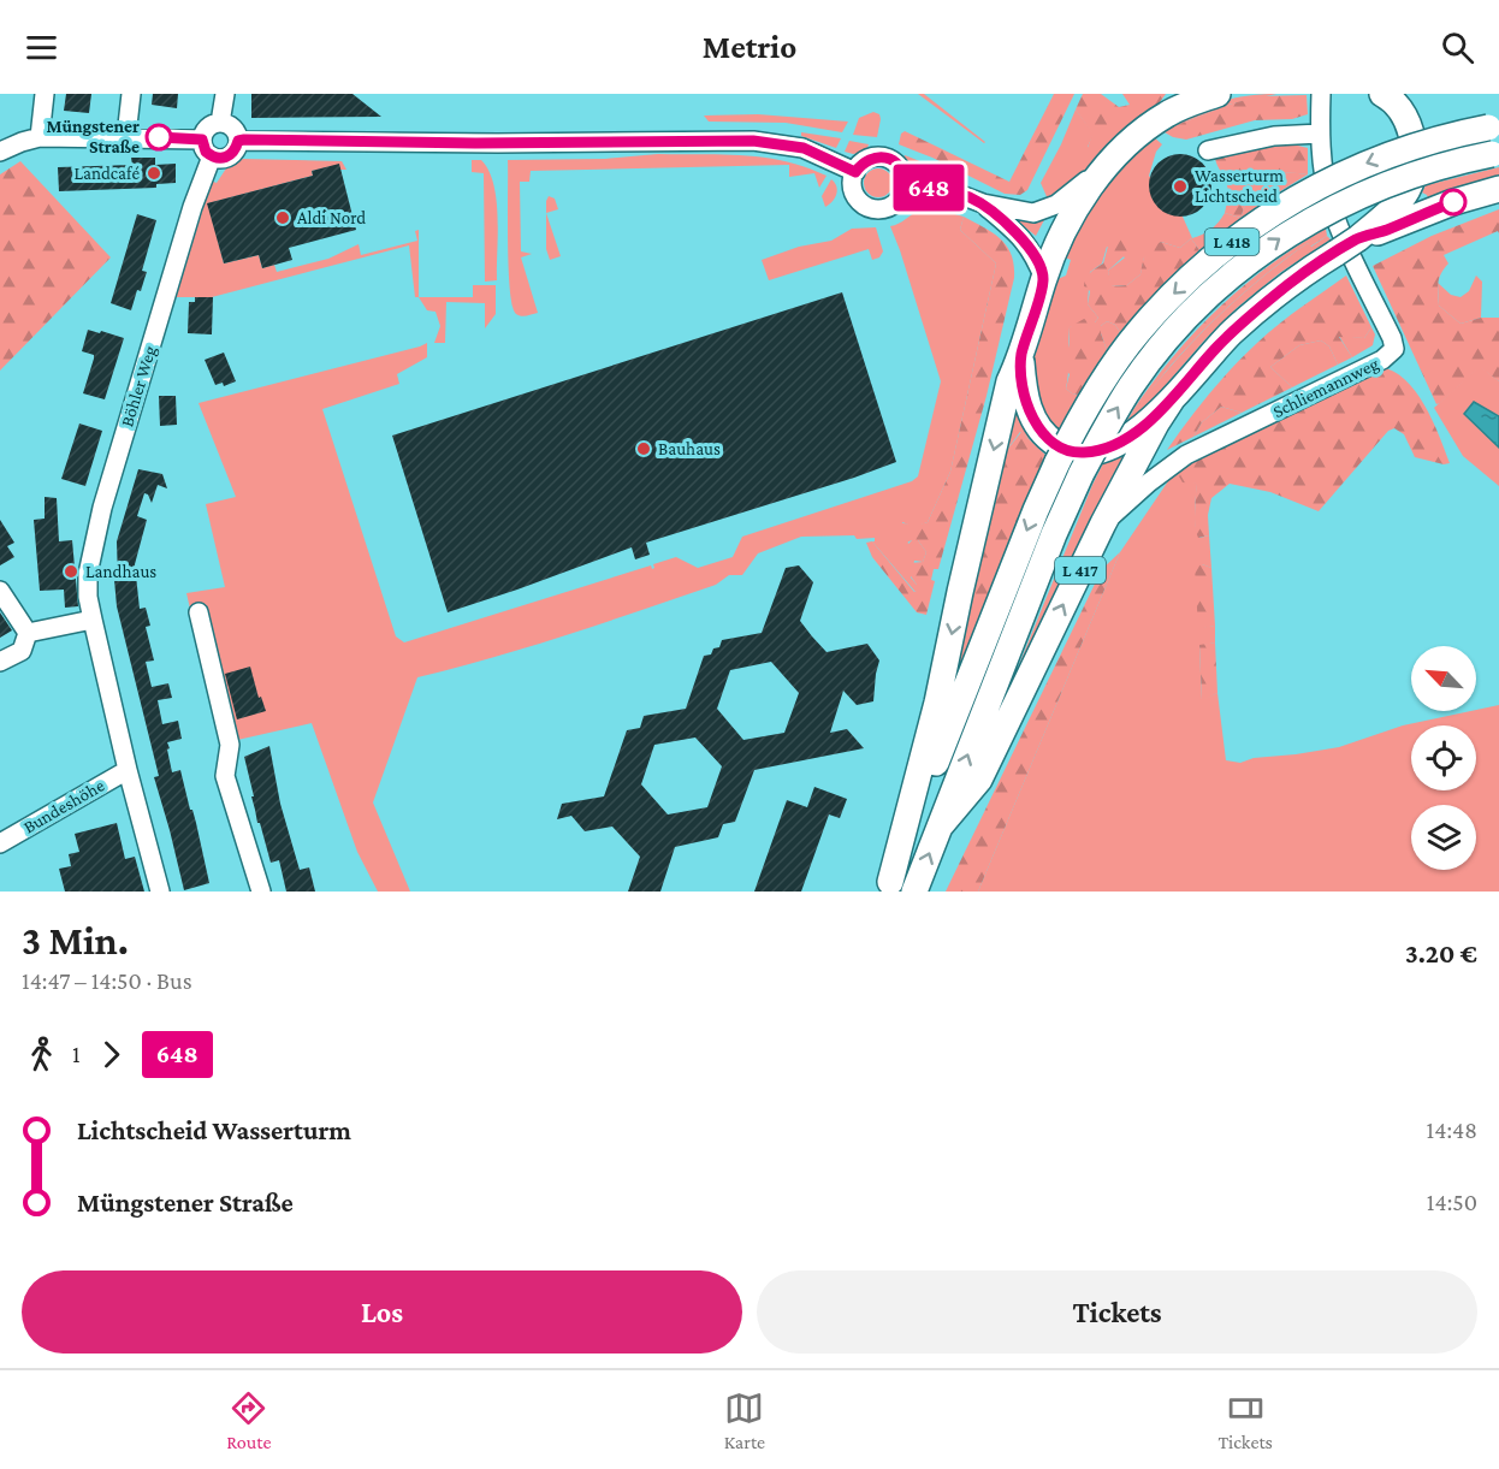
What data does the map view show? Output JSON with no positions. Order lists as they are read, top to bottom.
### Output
{
  "streets": {
    "highway": ["L 418", "L 417"],
    "street": ["Böhler Weg", "Schliemannweg", "Bundeshöhe"]
  },
  "crossings": [
    ["L 418", "L 417"],
    ["Böhler Weg", "Bundeshöhe"],
    ["Schliemannweg", "L 417"]
  ],
  "places": [
    "Müngstener Straße",
    "Landcafé",
    "Wasserturm Lichtscheid",
    "Aldi Nord",
    "Bauhaus",
    "Landhaus"
  ],
  "lines": ["bus line 648"],
  "north": "top left",
  "page": {
    "header": "Metrio",
    "on_map": "648",
    "heading": ["3 Min.", "14:47 – 14:50 · Bus", "3.20 €"],
    "legs": ["1", "648"],
    "list": [
      {
        "name": "Lichtscheid Wasserturm",
        "value": "14:48"
      },
      {
        "name": "Müngstener Straße",
        "value": "14:50"
      }
    ],
    "buttons": ["Los", "Tickets"],
    "tabs": ["Route", "Karte", "Tickets"]
  }
}
